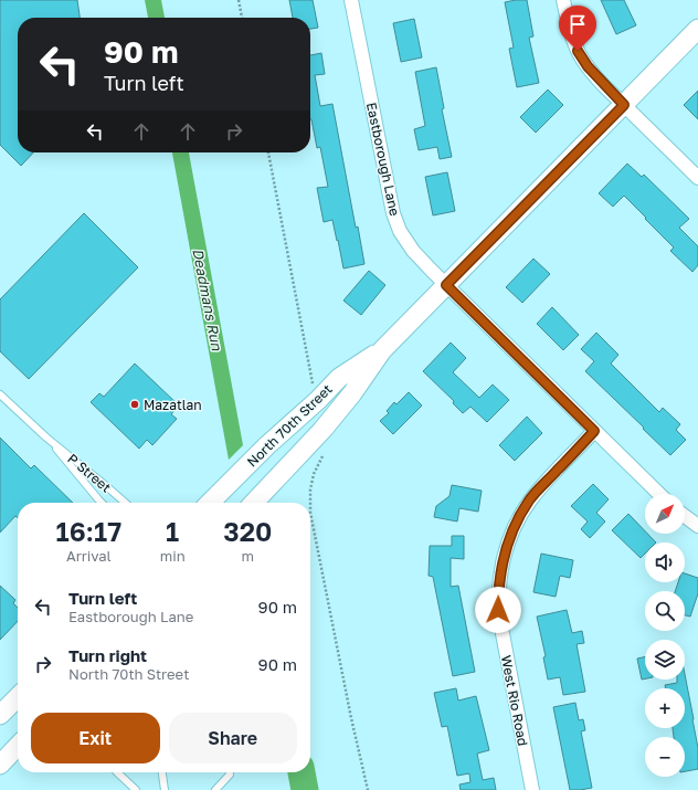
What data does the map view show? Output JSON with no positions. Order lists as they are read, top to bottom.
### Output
{
  "streets": {
    "main road": ["North 70th Street"],
    "street": ["Eastborough Lane", "West Rio Road"],
    "lane": ["P Street"]
  },
  "crossings": [
    ["Eastborough Lane", "North 70th Street"],
    ["Eastborough Lane", "West Rio Road"]
  ],
  "water": ["Deadmans Run"],
  "places": ["Mazatlan"],
  "north": "top right",
  "page": {
    "turn": ["90 m", "Turn left"],
    "map_buttons": ["+", "−"],
    "eta": [
      "16:17",
      "Arrival",
      "1",
      "min",
      "320",
      "m"
    ],
    "list": [
      {
        "name": "Turn left",
        "note": "Eastborough Lane",
        "value": "90 m"
      },
      {
        "name": "Turn right",
        "note": "North 70th Street",
        "value": "90 m"
      }
    ],
    "buttons": ["Exit", "Share"]
  }
}
